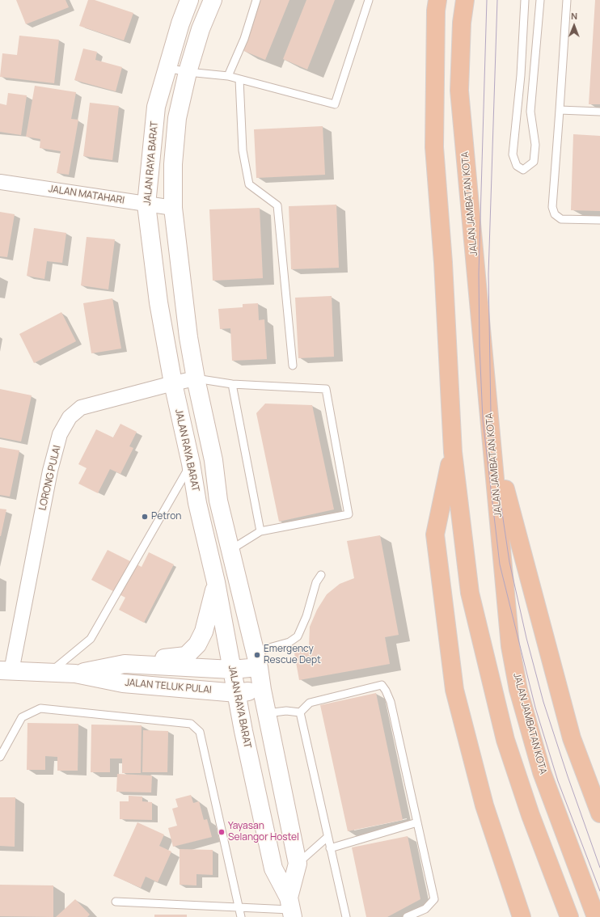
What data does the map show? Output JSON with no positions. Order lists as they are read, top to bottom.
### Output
{
  "streets": {
    "highway": ["JALAN JAMBATAN KOTA"],
    "main road": ["JALAN RAYA BARAT", "JALAN TELUK PULAI"],
    "street": ["JALAN MATAHARI", "LORONG PULAI"]
  },
  "crossings": [
    ["JALAN RAYA BARAT", "JALAN MATAHARI"],
    ["JALAN RAYA BARAT", "LORONG PULAI"],
    ["JALAN RAYA BARAT", "JALAN TELUK PULAI"],
    ["LORONG PULAI", "JALAN TELUK PULAI"]
  ],
  "places": ["Petron", "Emergency Rescue Dept", "Yayasan Selangor Hostel"],
  "north": "top"
}
